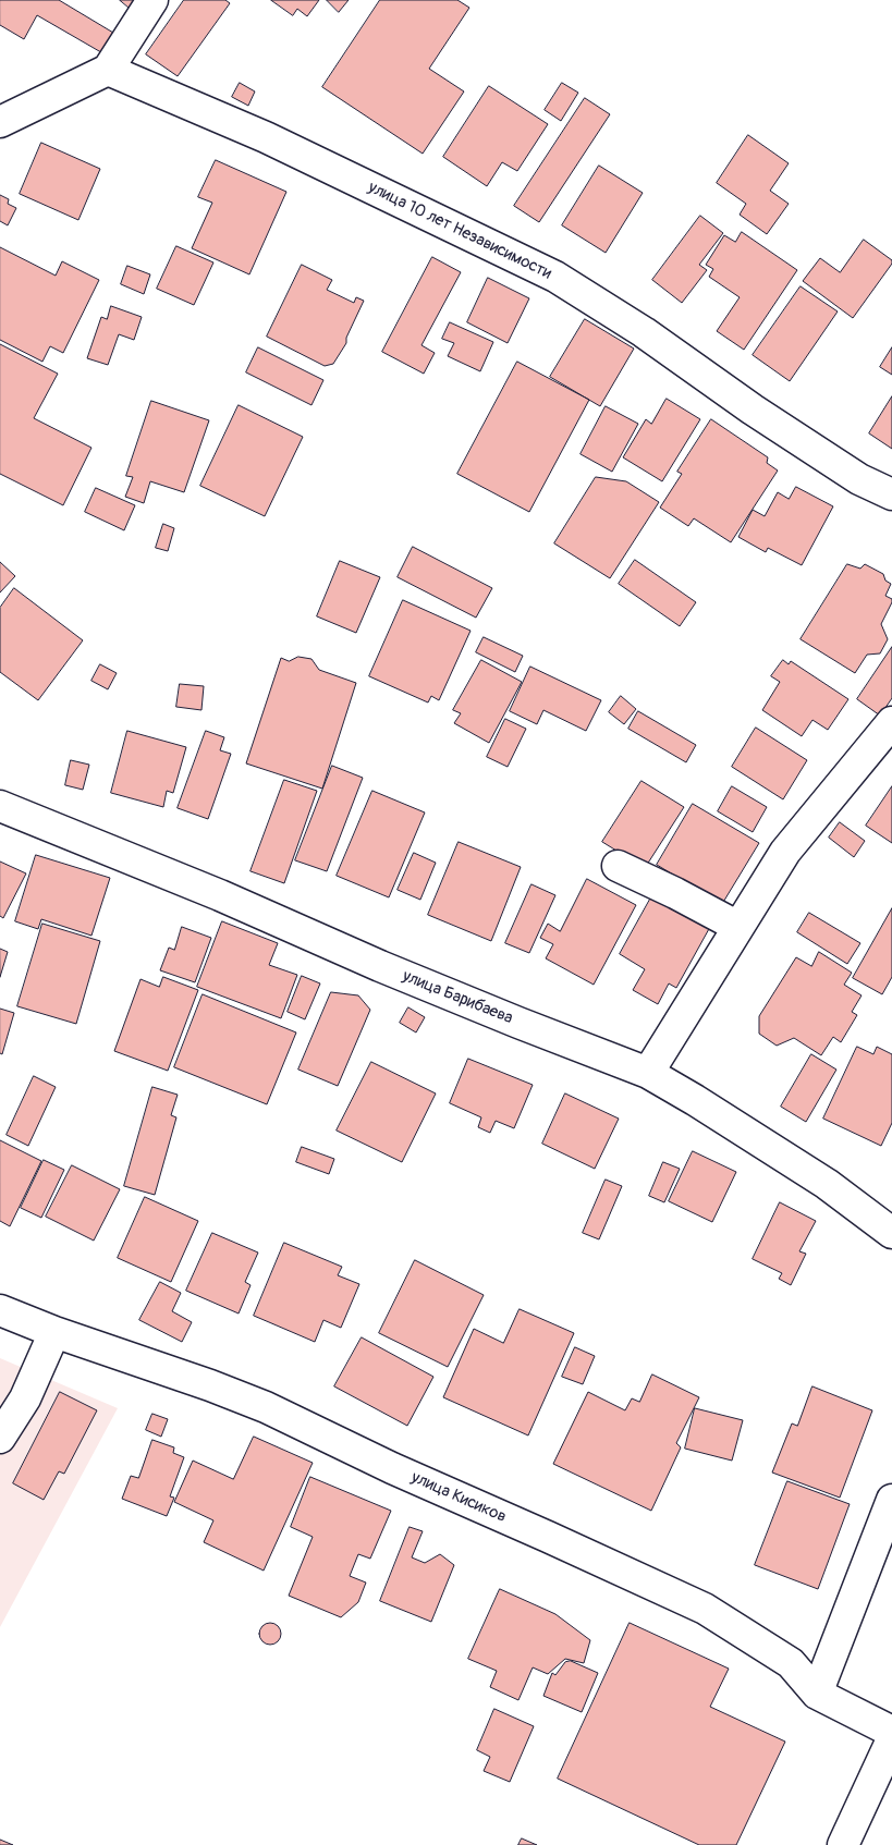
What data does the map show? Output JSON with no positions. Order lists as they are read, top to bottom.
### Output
{
  "streets": {
    "street": ["улица 10 лет Независимости", "улица Барибаева", "улица Кисиков"]
  }
}
